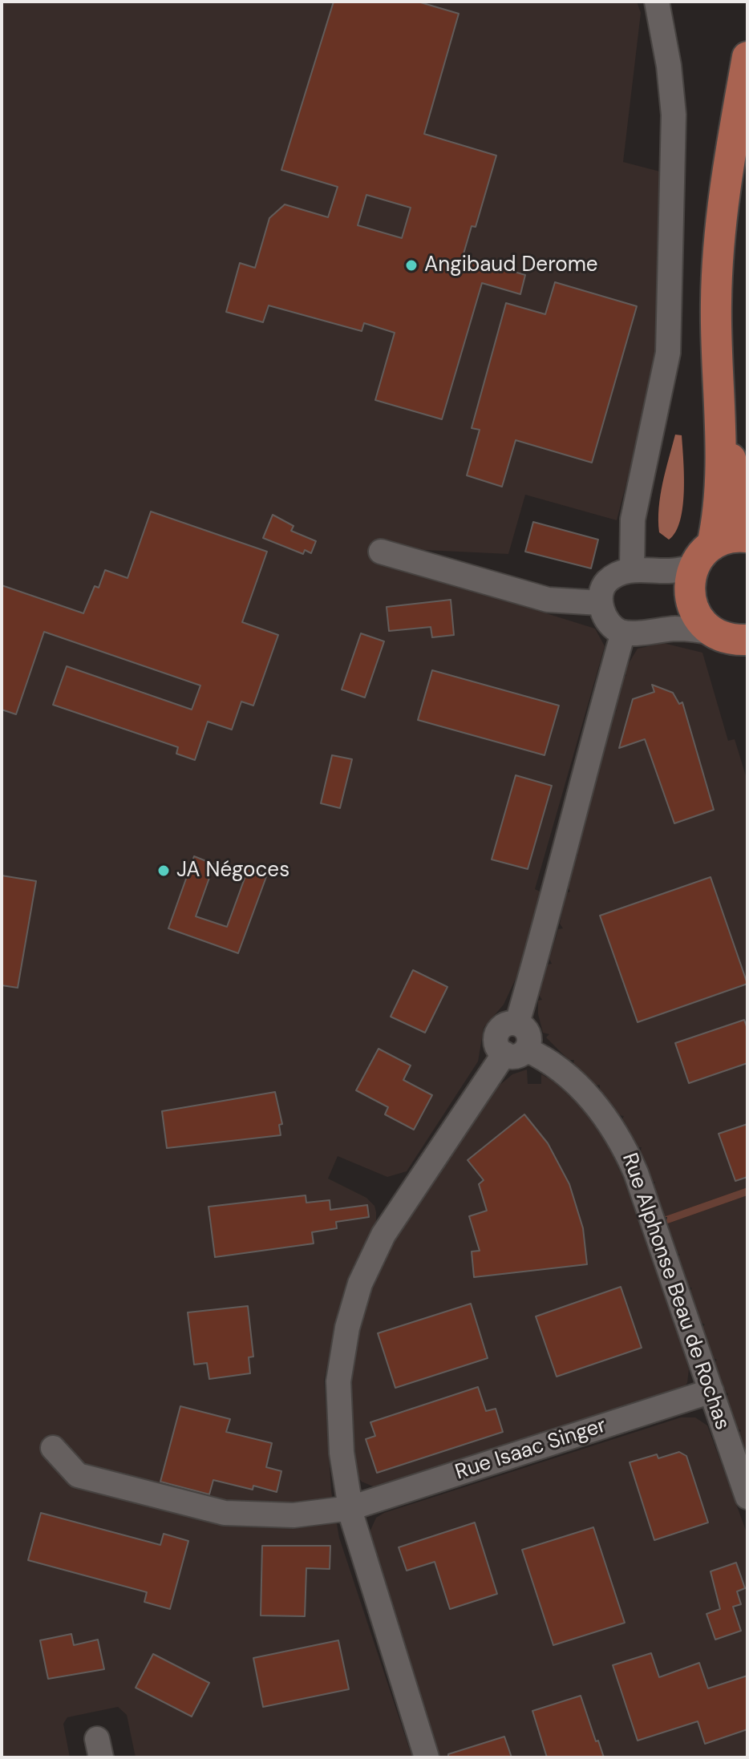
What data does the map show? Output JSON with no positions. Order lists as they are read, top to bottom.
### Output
{
  "streets": {
    "street": ["Rue Alphonse Beau de Rochas", "Rue Isaac Singer"]
  },
  "crossings": [
    ["Rue Alphonse Beau de Rochas", "Rue Isaac Singer"]
  ],
  "places": ["Angibaud Derome", "JA Négoces"]
}
